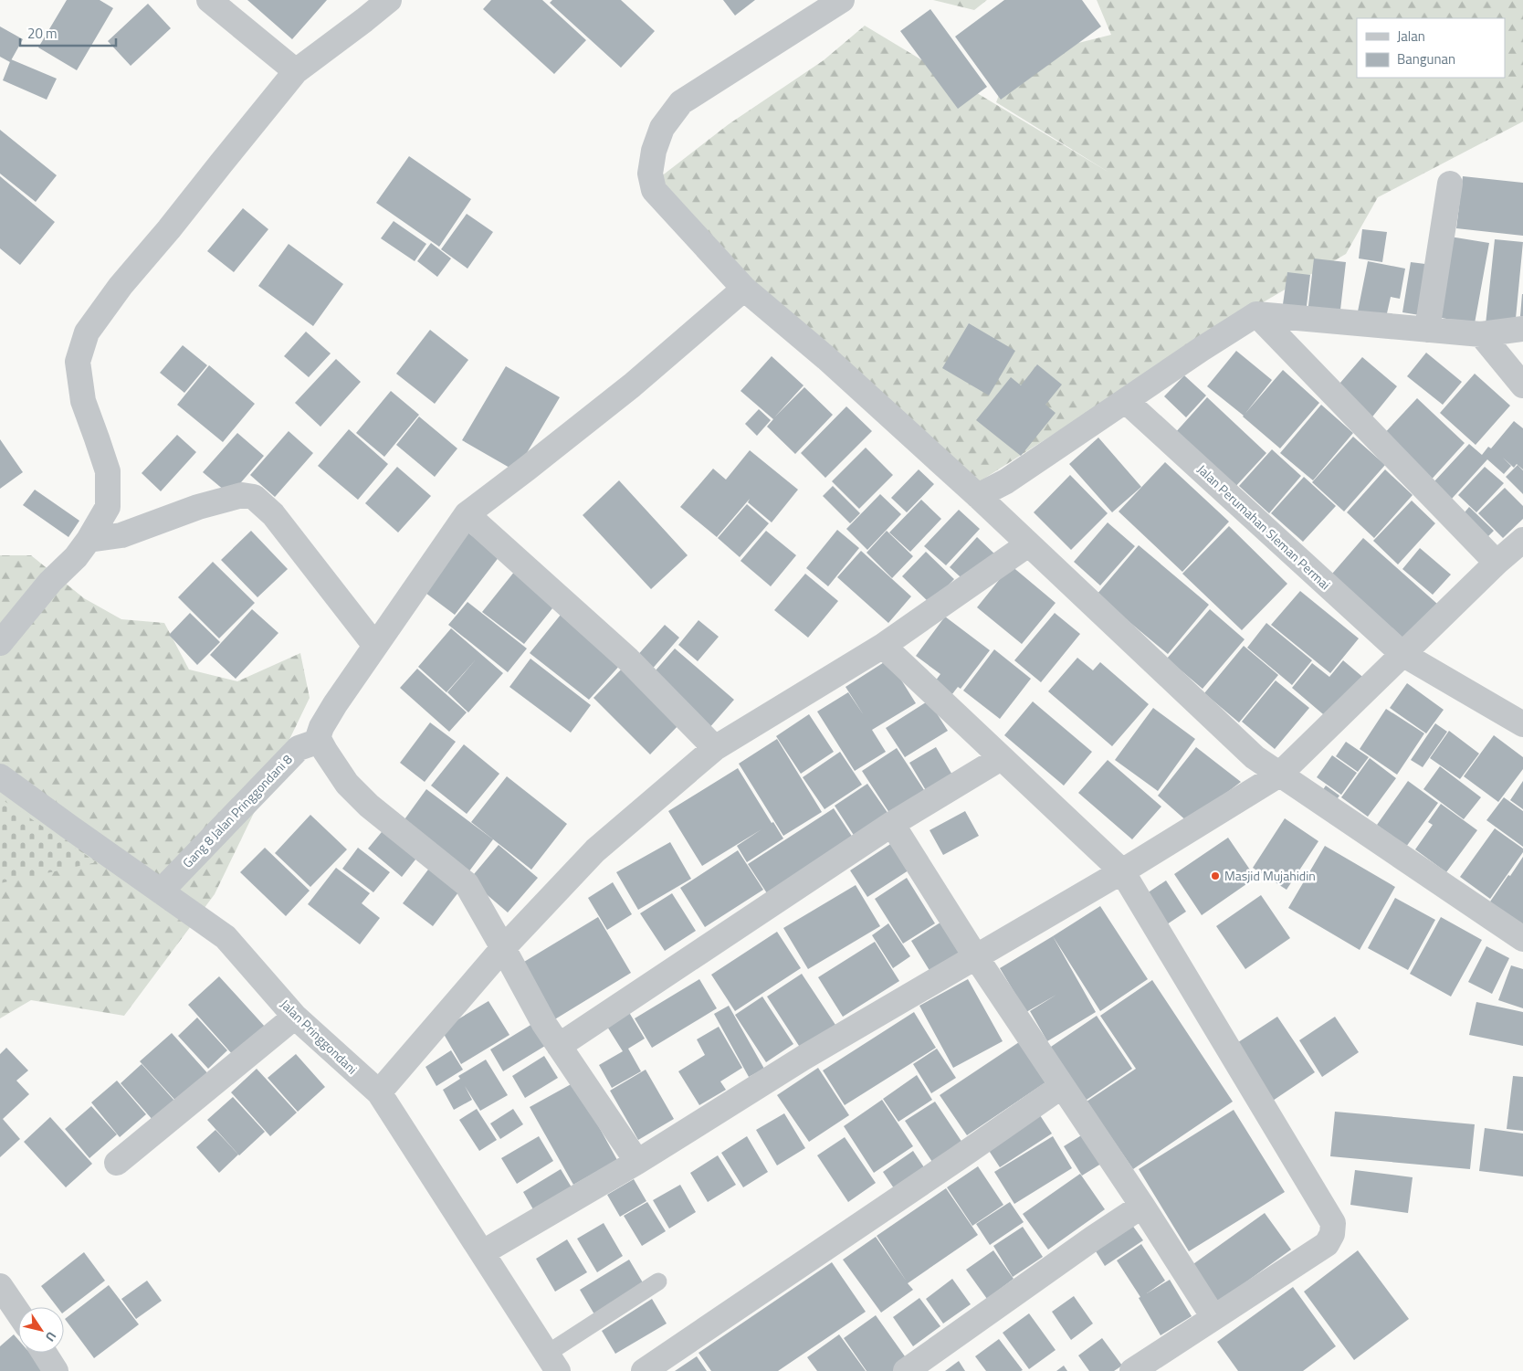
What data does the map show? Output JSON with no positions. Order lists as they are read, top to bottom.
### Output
{
  "streets": {
    "street": ["Jalan Perumahan Sleman Permai", "Gang 8 Jalan Pringgondani 8", "Jalan Pringgondani"]
  },
  "crossings": [
    ["Gang 8 Jalan Pringgondani 8", "Jalan Pringgondani"]
  ],
  "places": ["Masjid Mujahidin"],
  "legend": ["Jalan", "Bangunan"],
  "scale_bar": "20 m",
  "north": "bottom right"
}
